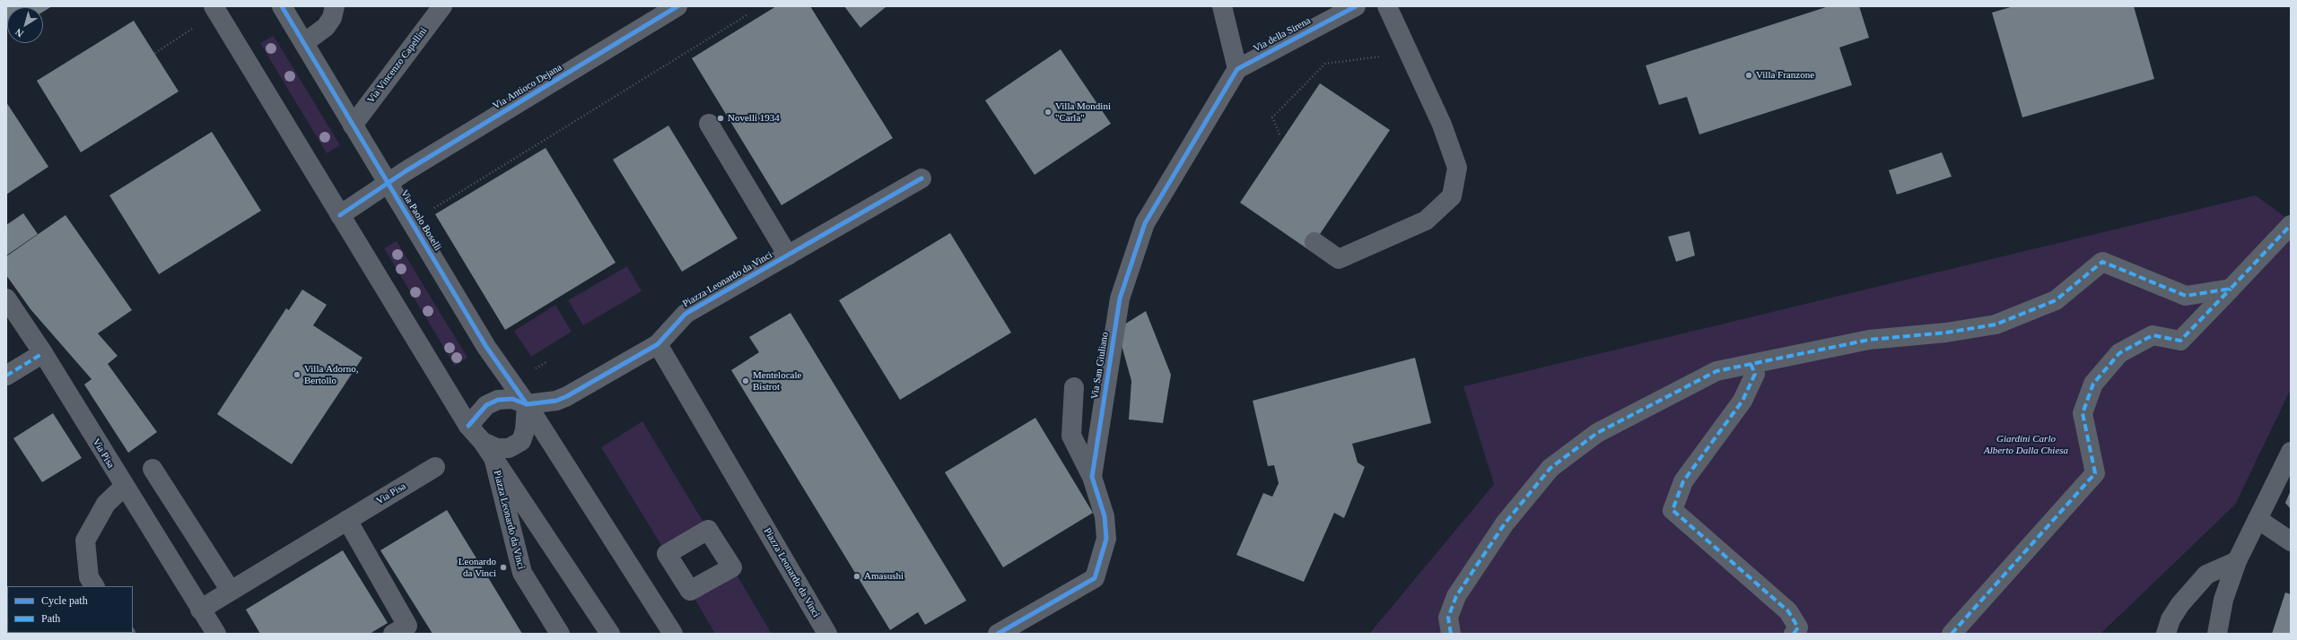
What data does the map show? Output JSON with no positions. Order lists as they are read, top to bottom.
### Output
{
  "streets": {
    "street": [
      "Via della Sirena",
      "Via Vincenzo Capellini",
      "Via Antioco Dejana",
      "Via Paolo Boselli",
      "Piazza Leonardo da Vinci",
      "Via San Giuliano",
      "Via Pisa"
    ]
  },
  "crossings": [
    ["Via della Sirena", "Via San Giuliano"],
    ["Via Vincenzo Capellini", "Via Paolo Boselli"],
    ["Via Antioco Dejana", "Via Paolo Boselli"],
    ["Via Antioco Dejana", "Piazza Leonardo da Vinci"],
    ["Via Paolo Boselli", "Piazza Leonardo da Vinci"]
  ],
  "parks": ["Giardini Carlo Alberto Dalla Chiesa"],
  "places": [
    "Villa Franzone",
    "Villa Mondini \"Carla\"",
    "Novelli 1934",
    "Villa Adorno, Bertollo",
    "Mentelocale Bistrot",
    "Leonardo da Vinci",
    "Amasushi"
  ],
  "legend": ["Cycle path", "Path"],
  "north": "bottom left"
}
